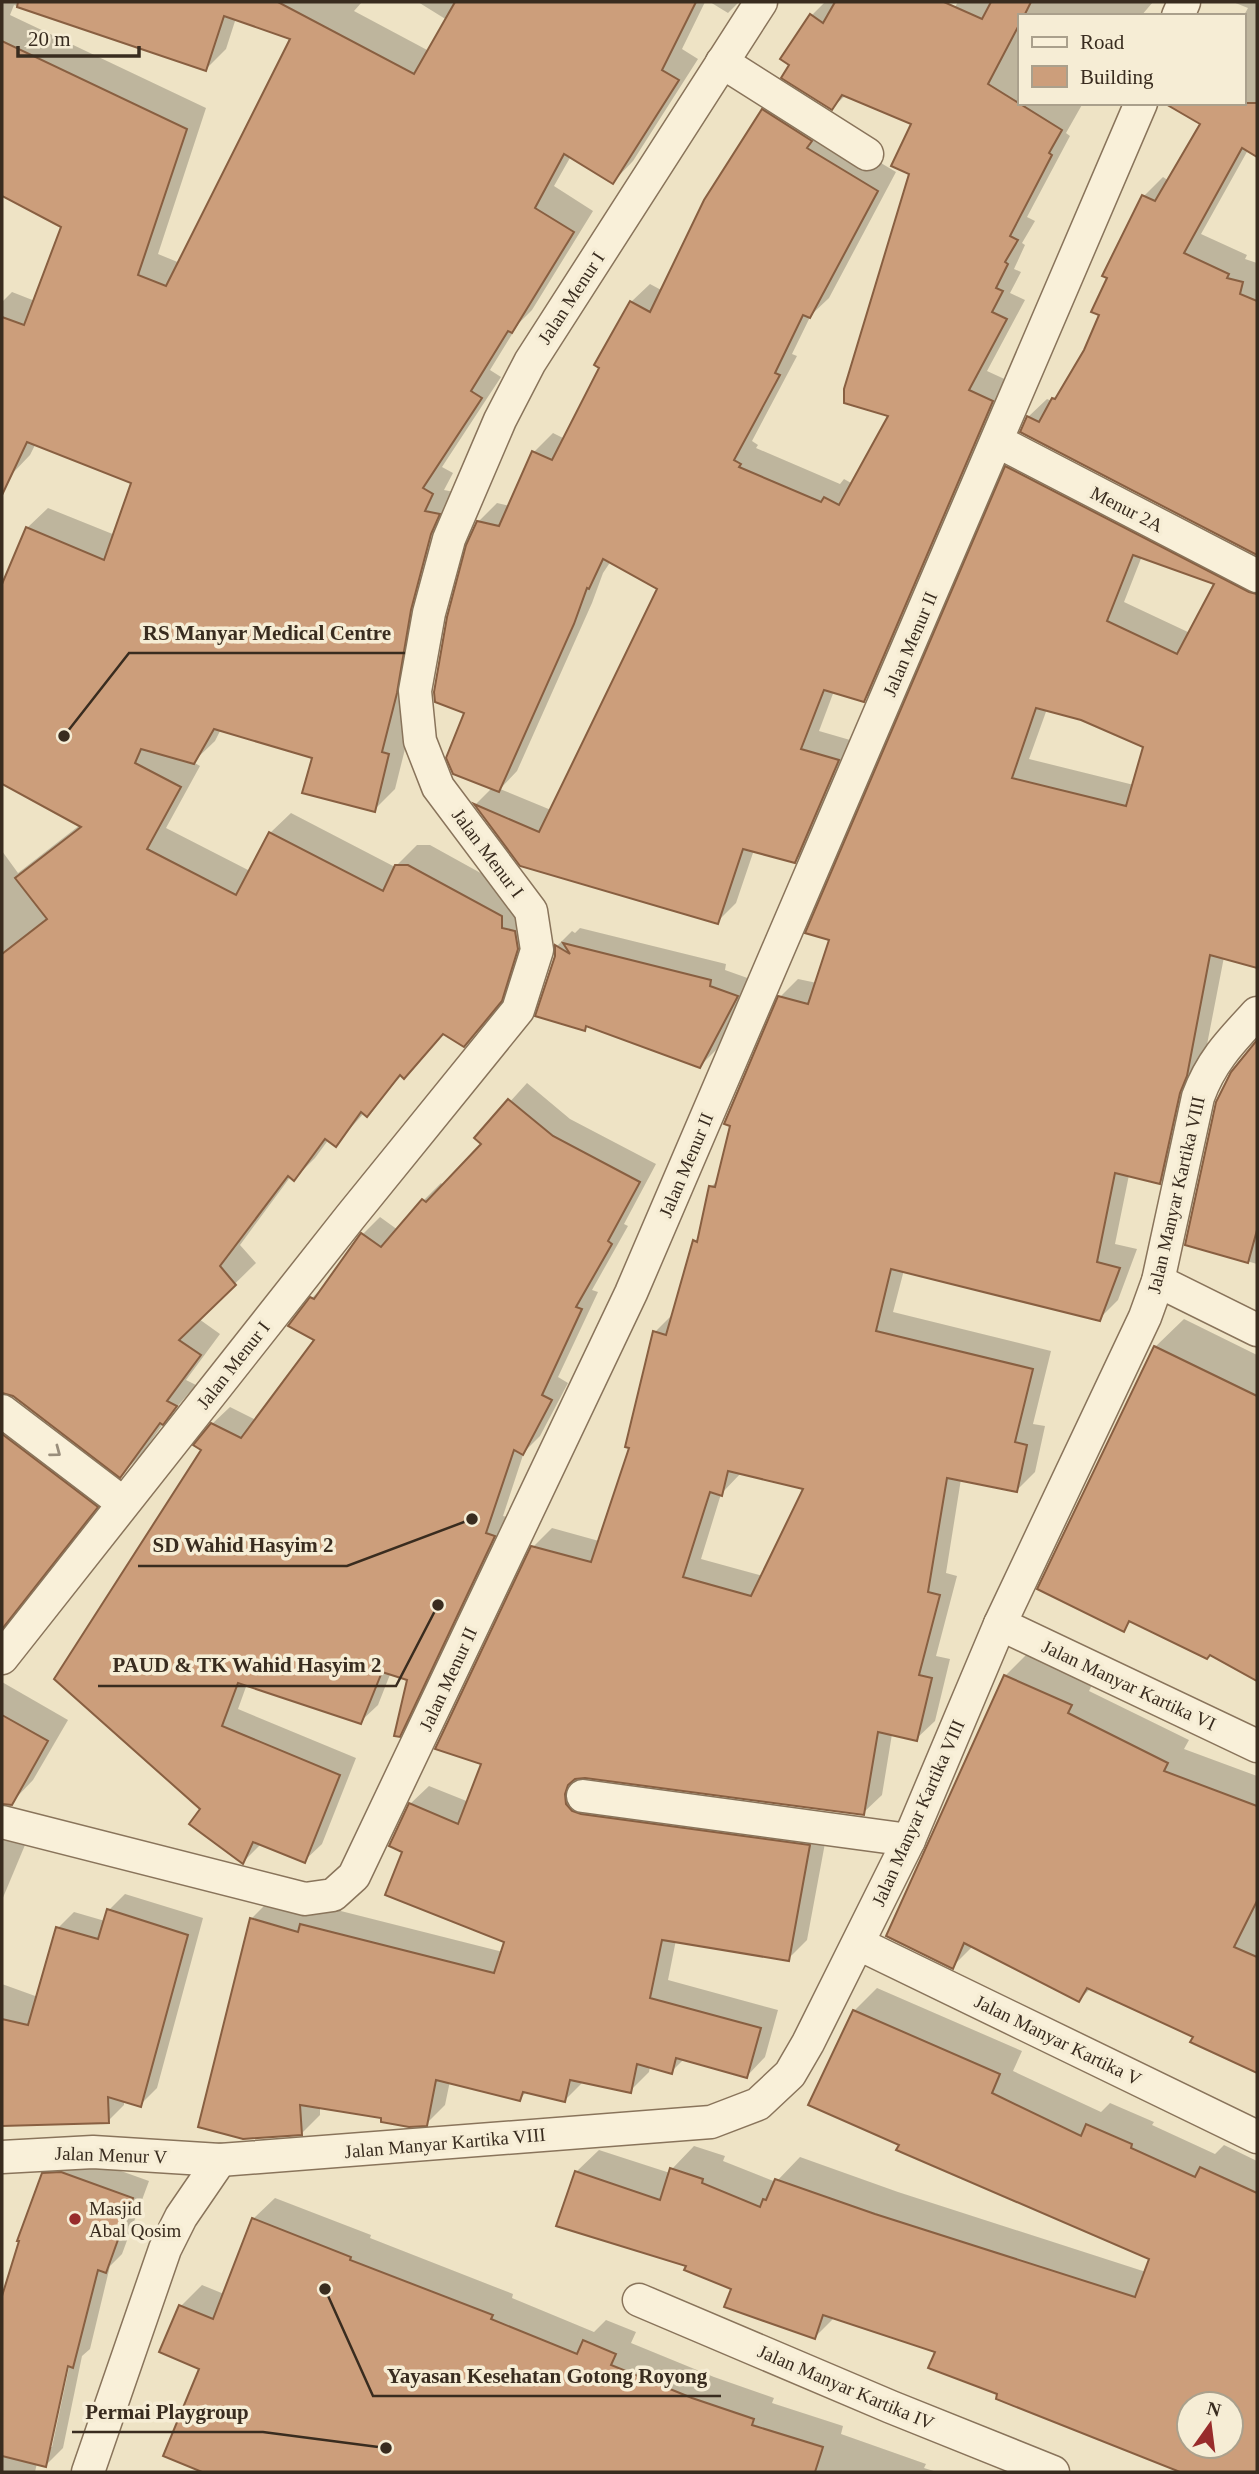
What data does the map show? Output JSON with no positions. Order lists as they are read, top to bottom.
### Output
{
  "streets": {
    "street": [
      "Jalan Menur I",
      "Menur 2A",
      "Jalan Menur II",
      "Jalan Manyar Kartika VIII",
      "Jalan Manyar Kartika VI",
      "Jalan Manyar Kartika V",
      "Jalan Menur V",
      "Jalan Manyar Kartika IV"
    ]
  },
  "crossings": [
    ["Menur 2A", "Jalan Menur II"],
    ["Jalan Manyar Kartika VIII", "Jalan Manyar Kartika VI"],
    ["Jalan Manyar Kartika VIII", "Jalan Manyar Kartika V"],
    ["Jalan Manyar Kartika VIII", "Jalan Menur V"]
  ],
  "places": [
    "RS Manyar Medical Centre",
    "SD Wahid Hasyim 2",
    "PAUD & TK Wahid Hasyim 2",
    "Masjid Abal Qosim",
    "Yayasan Kesehatan Gotong Royong",
    "Permai Playgroup"
  ],
  "legend": ["Road", "Building"],
  "scale_bar": "20 m",
  "north": "top"
}
